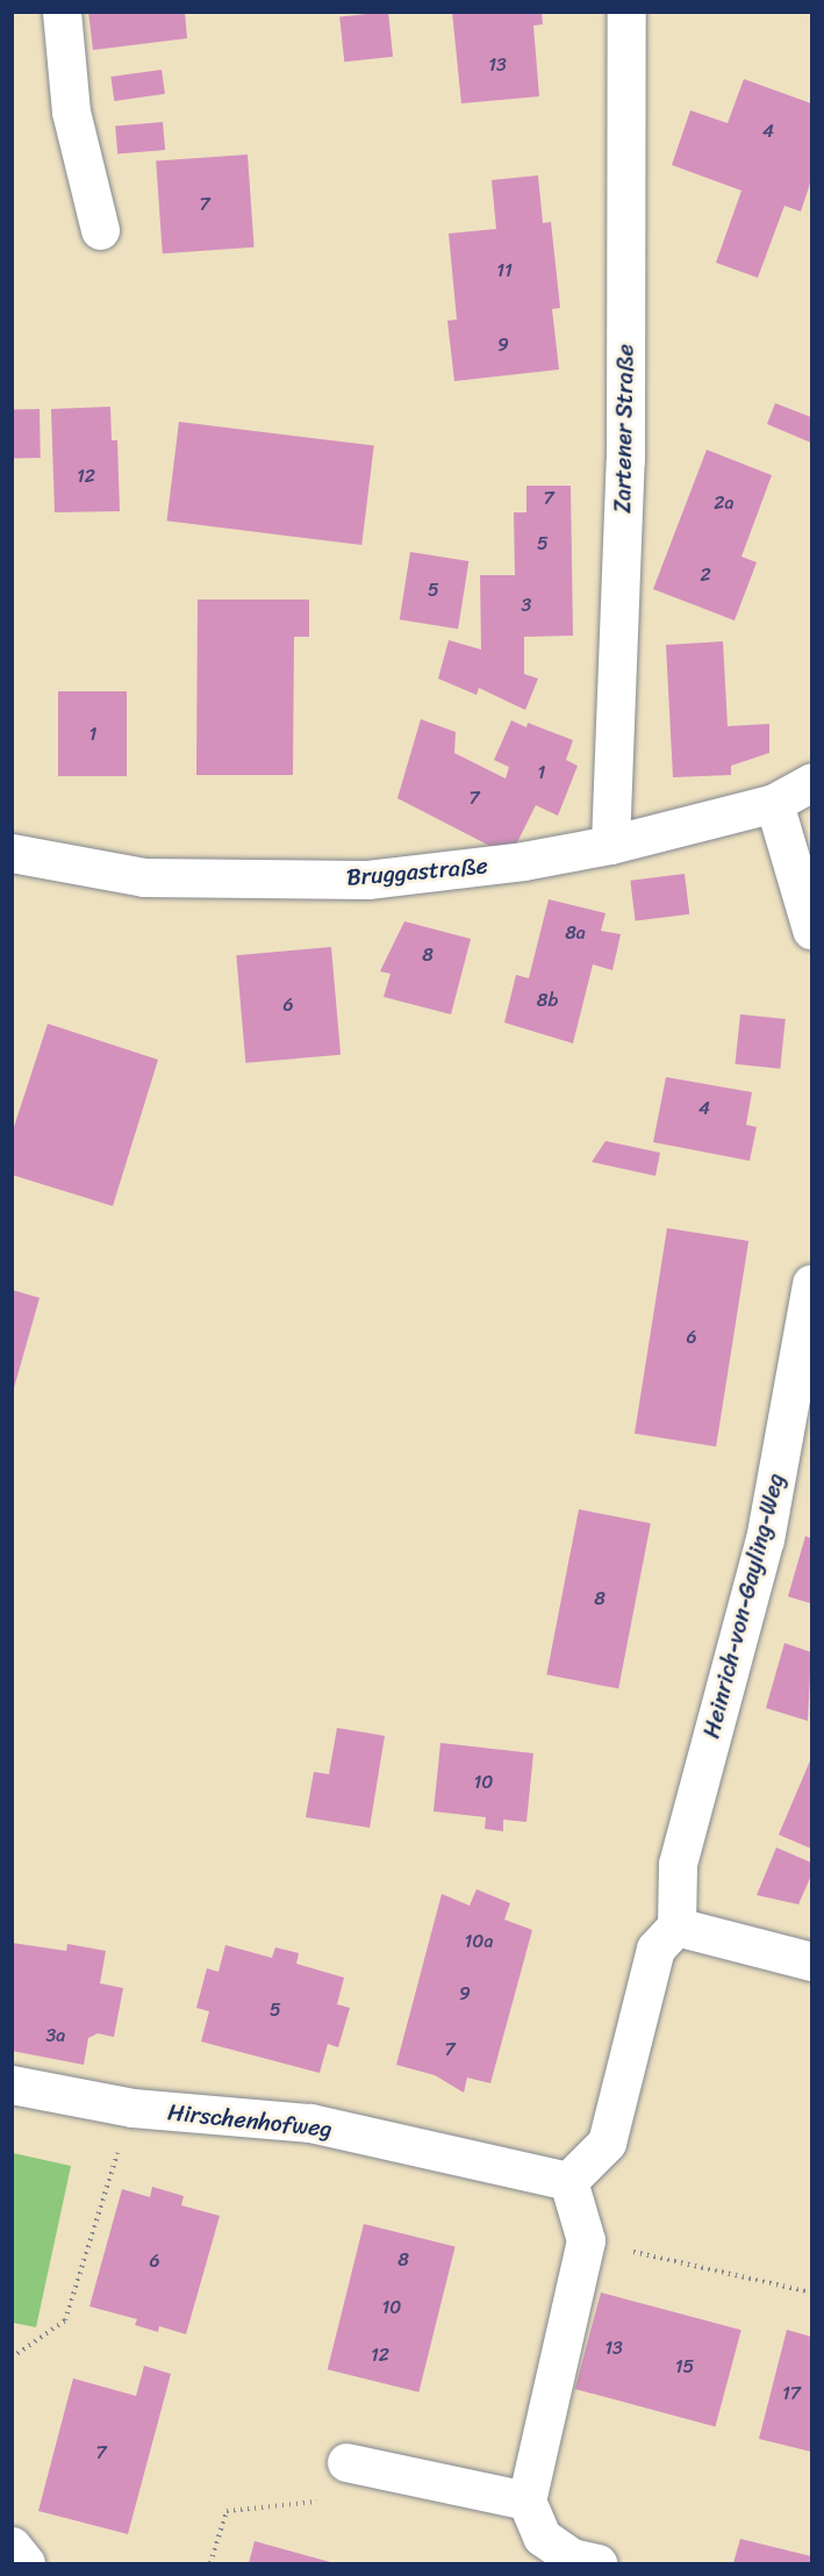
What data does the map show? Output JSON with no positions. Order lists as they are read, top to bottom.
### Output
{
  "streets": {
    "street": [
      "Zartener Straße",
      "Bruggastraße",
      "Heinrich-von-Gayling-Weg",
      "Hirschenhofweg"
    ]
  },
  "crossings": [
    ["Zartener Straße", "Bruggastraße"]
  ],
  "house_numbers": [
    "13",
    "4",
    "7",
    "11",
    "9",
    "12",
    "7",
    "2a",
    "5",
    "2",
    "5",
    "3",
    "1",
    "1",
    "7",
    "8a",
    "8",
    "8b",
    "6",
    "4",
    "6",
    "8",
    "10",
    "10a",
    "9",
    "5",
    "3a",
    "7",
    "8",
    "6",
    "10",
    "13",
    "12",
    "15",
    "17",
    "7"
  ]
}
